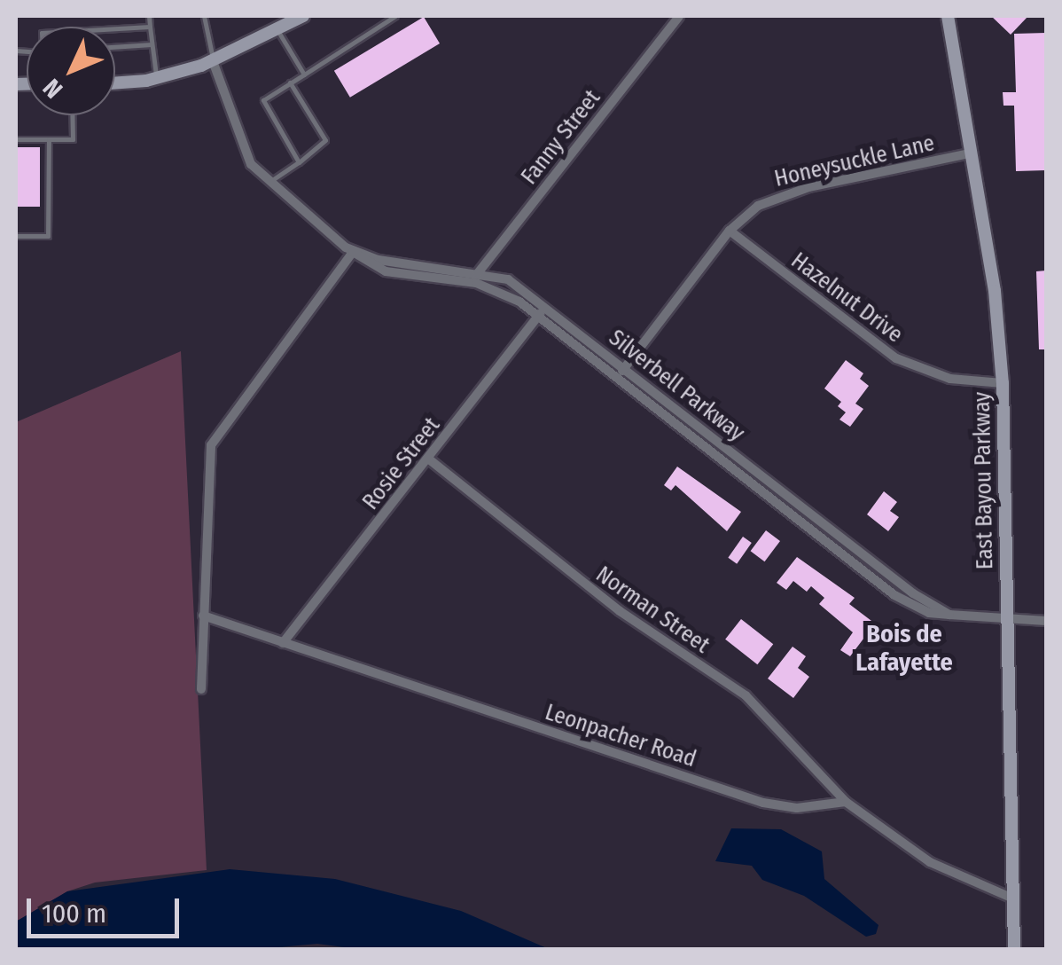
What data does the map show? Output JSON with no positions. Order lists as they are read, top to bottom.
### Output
{
  "streets": {
    "street": [
      "Fanny Street",
      "Honeysuckle Lane",
      "Hazelnut Drive",
      "Silverbell Parkway",
      "Rosie Street",
      "East Bayou Parkway",
      "Norman Street",
      "Leonpacher Road"
    ]
  },
  "crossings": [
    ["Fanny Street", "Silverbell Parkway"],
    ["Honeysuckle Lane", "Hazelnut Drive"],
    ["Honeysuckle Lane", "Silverbell Parkway"],
    ["Honeysuckle Lane", "East Bayou Parkway"],
    ["Hazelnut Drive", "East Bayou Parkway"],
    ["Silverbell Parkway", "Rosie Street"],
    ["Silverbell Parkway", "East Bayou Parkway"],
    ["Rosie Street", "Norman Street"],
    ["Rosie Street", "Leonpacher Road"],
    ["Norman Street", "Leonpacher Road"]
  ],
  "districts": ["Bois de Lafayette"],
  "scale_bar": "100 m",
  "north": "bottom left"
}
